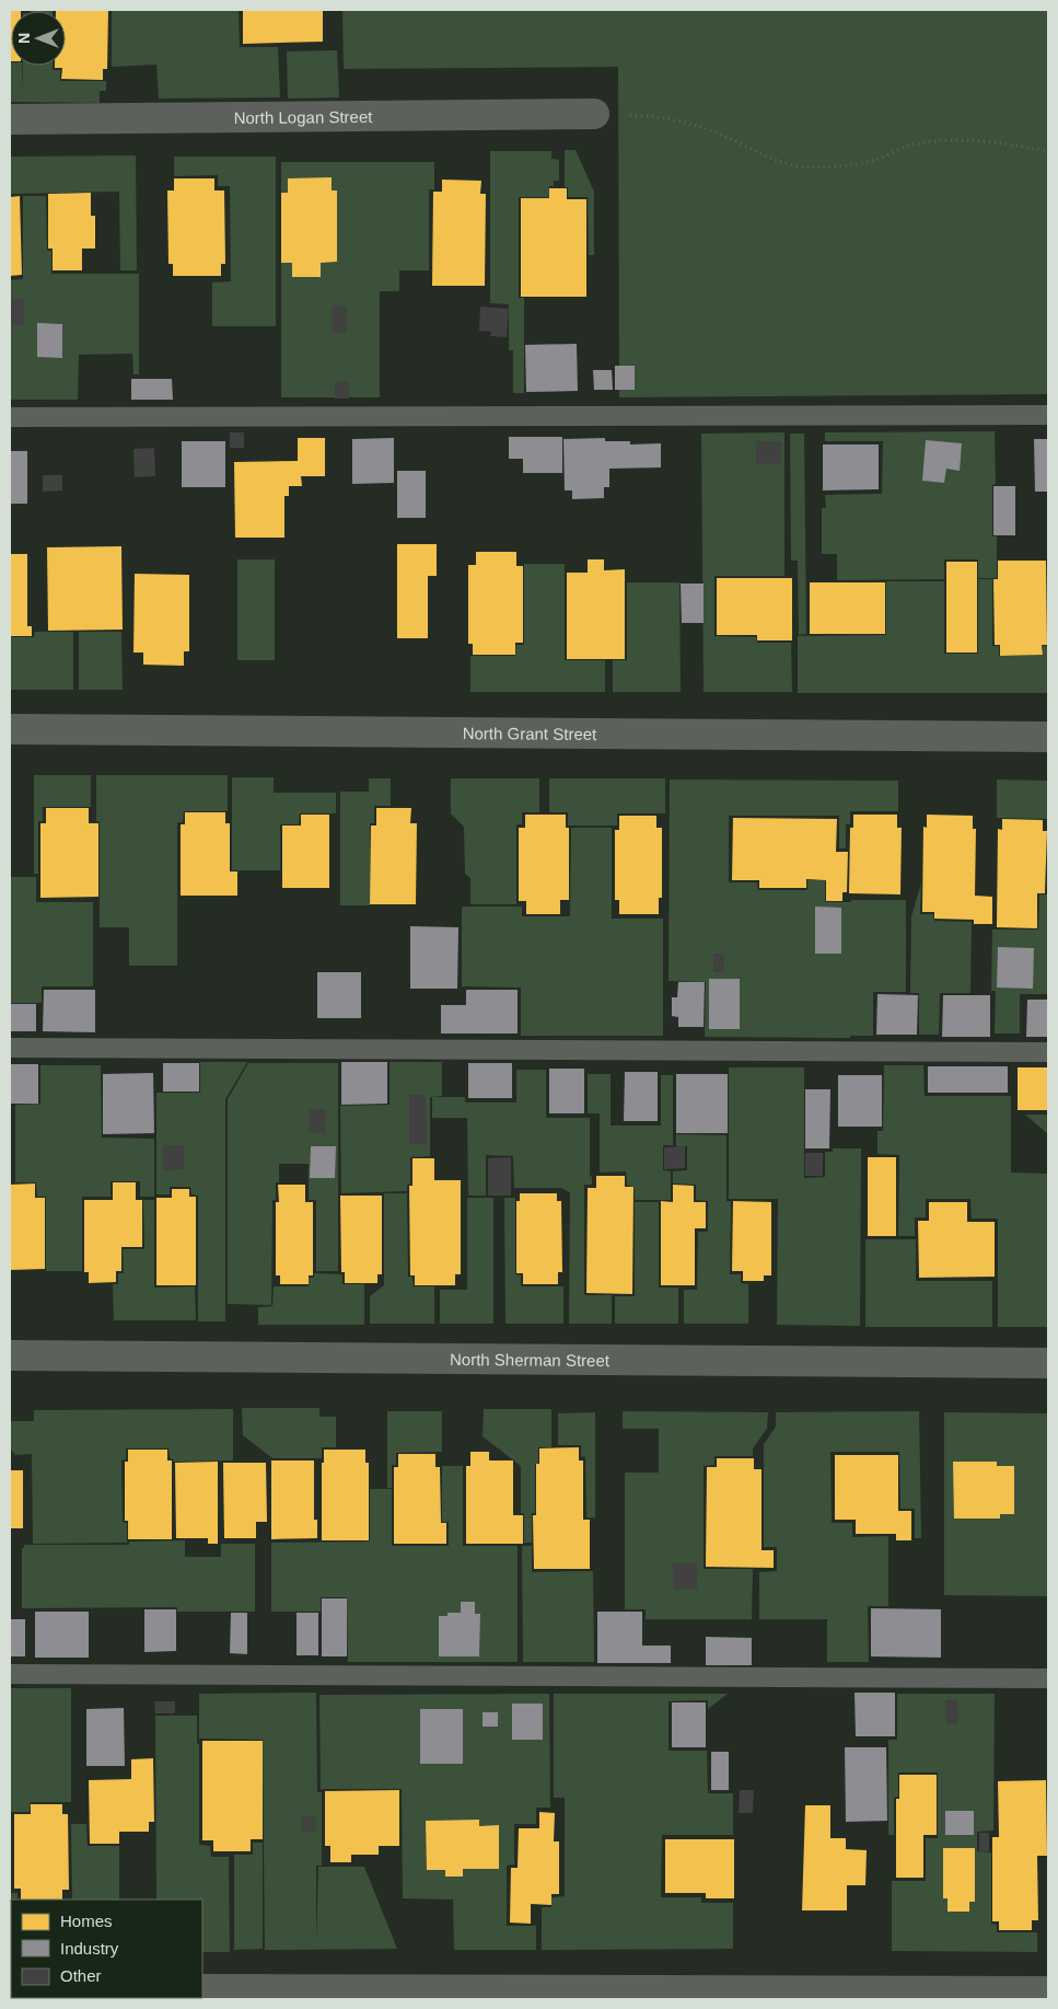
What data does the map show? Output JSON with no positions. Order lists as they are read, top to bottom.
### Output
{
  "streets": {
    "street": ["North Logan Street", "North Grant Street", "North Sherman Street"]
  },
  "legend": ["Homes", "Industry", "Other"],
  "north": "left"
}
